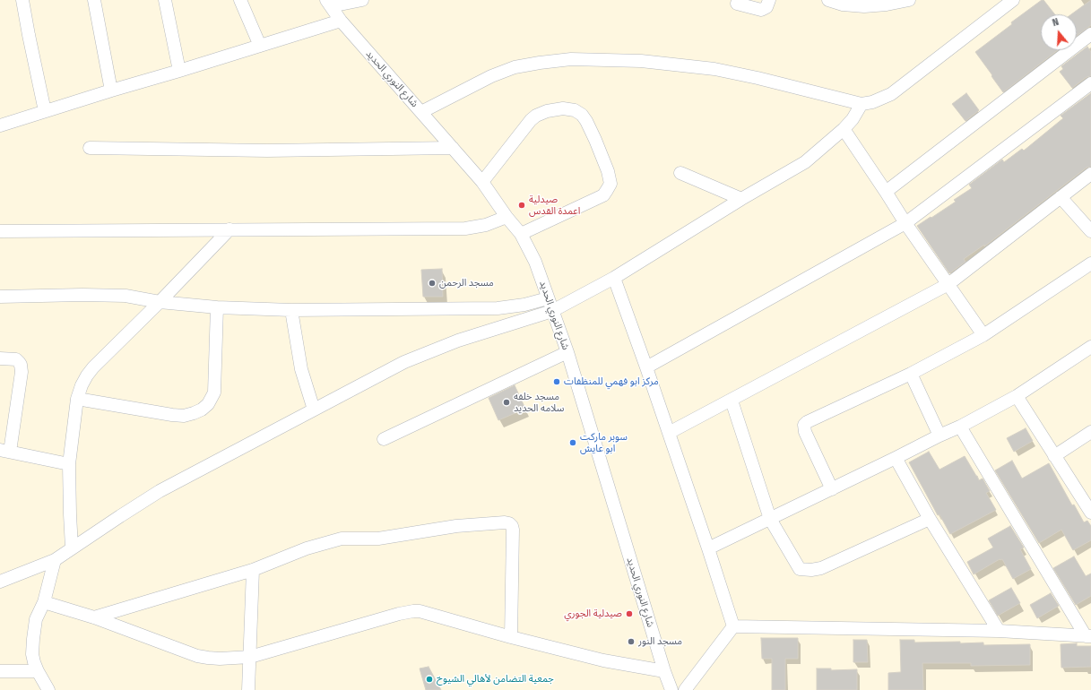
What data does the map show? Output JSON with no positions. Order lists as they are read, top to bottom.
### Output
{
  "streets": {
    "street": ["شارع النوري الحديد"]
  },
  "places": [
    "صيدلية اعمدة القدس",
    "مسجد الرحمن",
    "مركز ابو فهمي للمنظفات",
    "مسجد خلفه سلامه الحديد",
    "سوبر ماركت ابو عايش",
    "صيدلية الجوري",
    "مسجد النور",
    "جمعية التضامن لأهالي الشيوخ"
  ],
  "north": "top"
}
